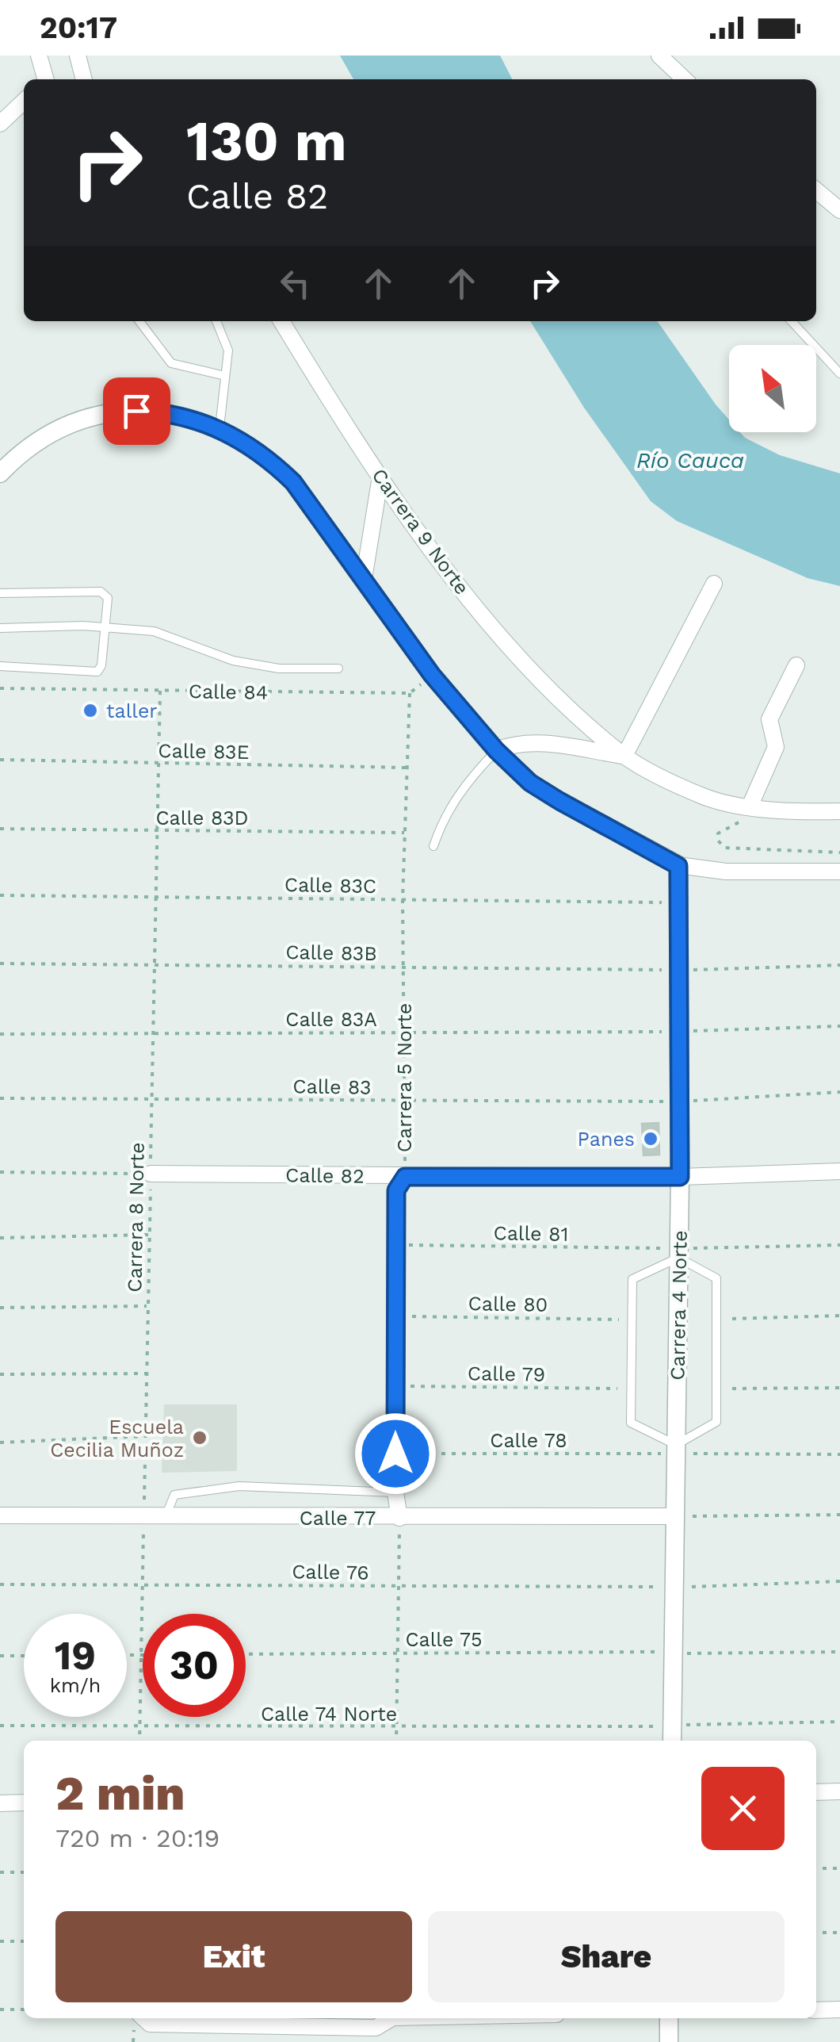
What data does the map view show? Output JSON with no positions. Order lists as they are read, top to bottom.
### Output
{
  "streets": {
    "street": [
      "Carrera 9 Norte",
      "Carrera 5 Norte",
      "Calle 82",
      "Carrera 4 Norte",
      "Calle 77"
    ],
    "path": [
      "Calle 84",
      "Calle 83E",
      "Calle 83D",
      "Calle 83C",
      "Calle 83B",
      "Calle 83A",
      "Calle 83",
      "Carrera 8 Norte",
      "Calle 81",
      "Calle 80",
      "Calle 79",
      "Calle 78",
      "Calle 76",
      "Calle 75",
      "Calle 74 Norte"
    ]
  },
  "crossings": [
    ["Calle 84", "Carrera 5 Norte"],
    ["Calle 84", "Carrera 8 Norte"],
    ["Calle 83E", "Carrera 5 Norte"],
    ["Calle 83E", "Carrera 8 Norte"],
    ["Calle 83D", "Carrera 5 Norte"],
    ["Calle 83D", "Carrera 8 Norte"],
    ["Calle 83C", "Carrera 5 Norte"],
    ["Calle 83C", "Carrera 8 Norte"],
    ["Calle 83B", "Carrera 5 Norte"],
    ["Calle 83B", "Carrera 8 Norte"],
    ["Calle 83A", "Carrera 5 Norte"],
    ["Calle 83A", "Carrera 8 Norte"],
    ["Carrera 5 Norte", "Calle 83"],
    ["Carrera 5 Norte", "Calle 82"],
    ["Carrera 5 Norte", "Calle 81"],
    ["Carrera 5 Norte", "Calle 80"],
    ["Carrera 5 Norte", "Calle 79"],
    ["Carrera 5 Norte", "Calle 78"],
    ["Carrera 5 Norte", "Calle 77"],
    ["Calle 83", "Carrera 8 Norte"],
    ["Calle 82", "Carrera 8 Norte"],
    ["Calle 82", "Carrera 4 Norte"],
    ["Carrera 8 Norte", "Calle 77"],
    ["Carrera 8 Norte", "Calle 76"],
    ["Carrera 8 Norte", "Calle 74 Norte"],
    ["Calle 81", "Carrera 4 Norte"],
    ["Carrera 4 Norte", "Calle 78"],
    ["Carrera 4 Norte", "Calle 77"]
  ],
  "water": ["Río Cauca"],
  "places": ["taller", "Panes", "Escuela Cecilia Muñoz"],
  "north": "top left",
  "page": {
    "status": "20:17",
    "turn": ["130 m", "Calle 82"],
    "speed": "19 km/h",
    "limit": "30",
    "heading": ["2 min", "720 m · 20:19"],
    "buttons": ["Exit", "Share"]
  }
}
